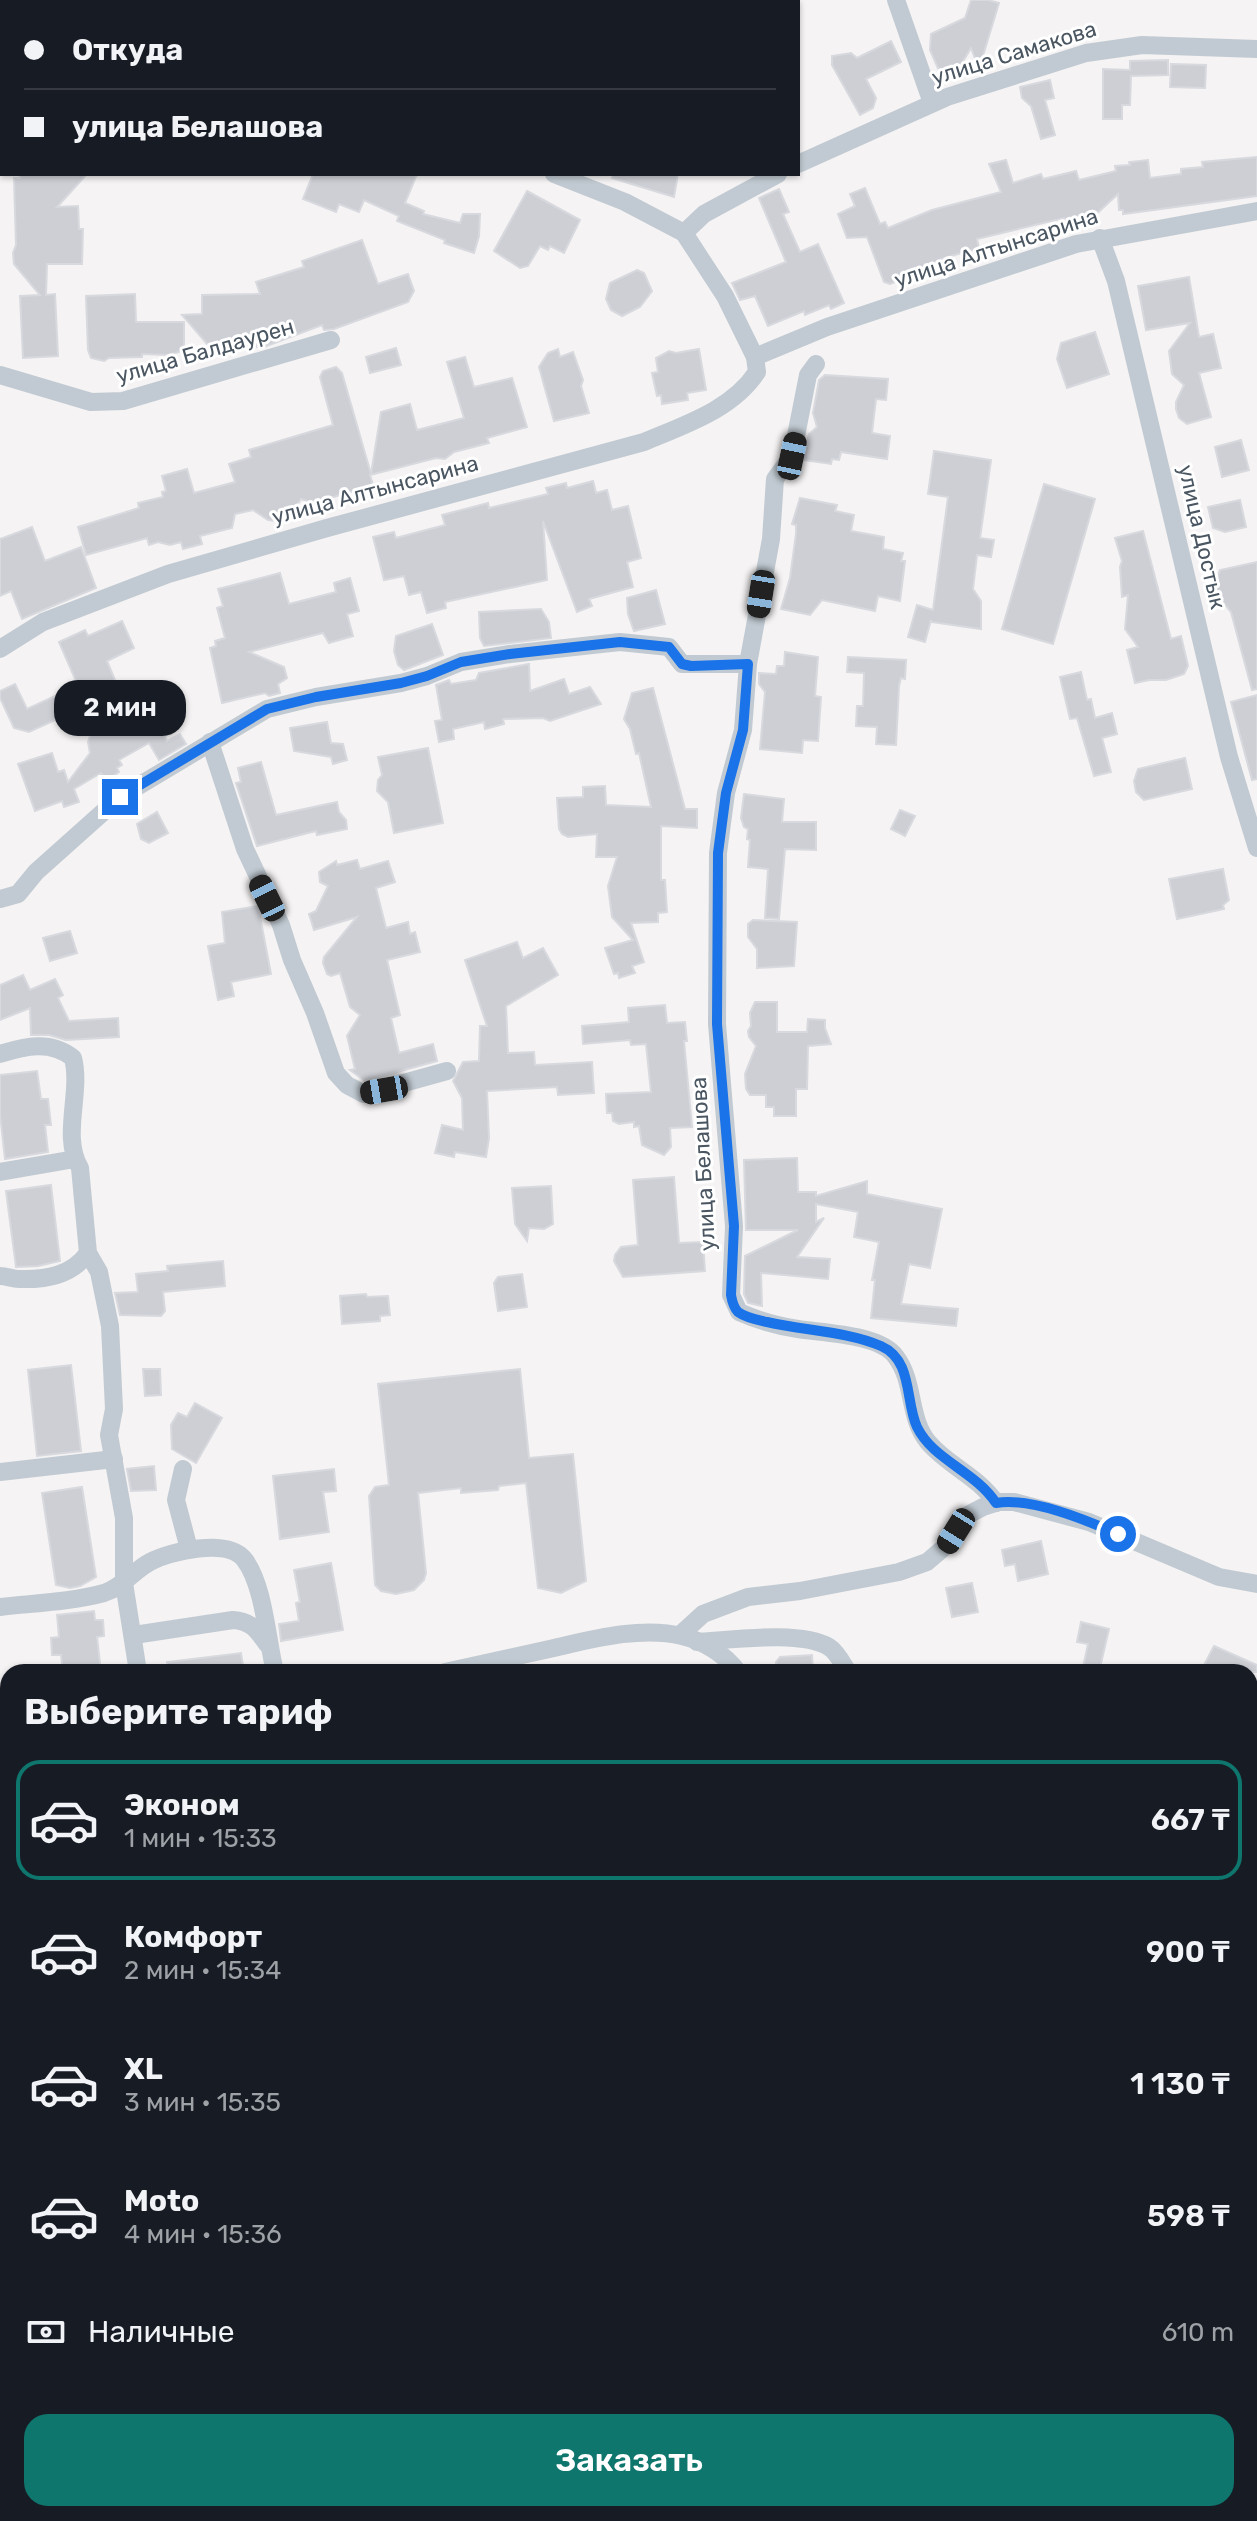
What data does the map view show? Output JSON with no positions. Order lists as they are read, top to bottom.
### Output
{
  "streets": {
    "street": [
      "улица Самакова",
      "улица Алтынсарина",
      "улица Балдаурен",
      "улица Достык",
      "улица Белашова"
    ]
  },
  "crossings": [
    ["улица Алтынсарина", "улица Достык"]
  ],
  "page": {
    "banner": ["Откуда", "улица Белашова"],
    "bubble": "2 мин",
    "heading": "Выберите тариф",
    "list": [
      {
        "name": "Эконом",
        "note": "1 мин · 15:33",
        "value": "667 ₸"
      },
      {
        "name": "Комфорт",
        "note": "2 мин · 15:34",
        "value": "900 ₸"
      },
      {
        "name": "XL",
        "note": "3 мин · 15:35",
        "value": "1 130 ₸"
      },
      {
        "name": "Moto",
        "note": "4 мин · 15:36",
        "value": "598 ₸"
      }
    ],
    "pay": ["Наличные", "610 m"],
    "buttons": "Заказать"
  }
}
